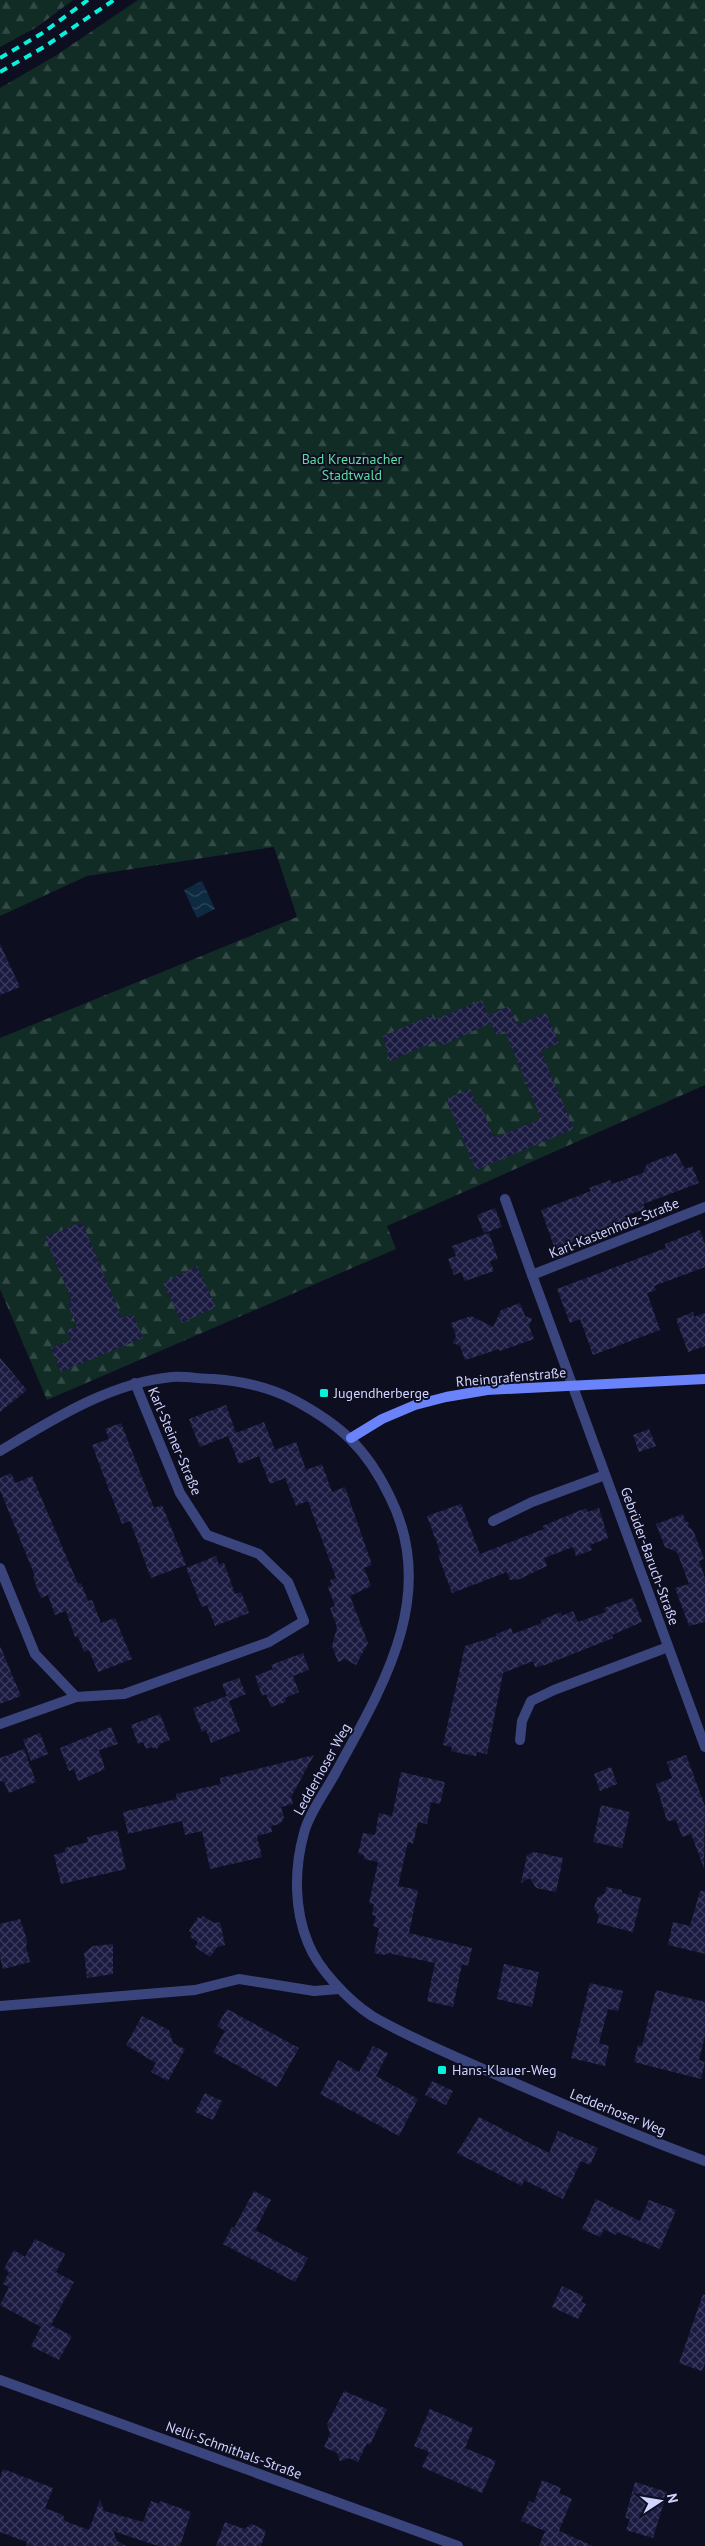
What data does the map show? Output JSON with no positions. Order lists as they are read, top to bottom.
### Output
{
  "streets": {
    "street": [
      "Karl-Kastenholz-Straße",
      "Rheingrafenstraße",
      "Karl-Steiner-Straße",
      "Gebrüder-Baruch-Straße",
      "Ledderhoser Weg",
      "Nelli-Schmithals-Straße"
    ]
  },
  "crossings": [
    ["Rheingrafenstraße", "Gebrüder-Baruch-Straße"],
    ["Rheingrafenstraße", "Ledderhoser Weg"]
  ],
  "parks": ["Bad Kreuznacher Stadtwald"],
  "places": {
    "transit": ["Jugendherberge", "Hans-Klauer-Weg"]
  },
  "north": "right"
}
